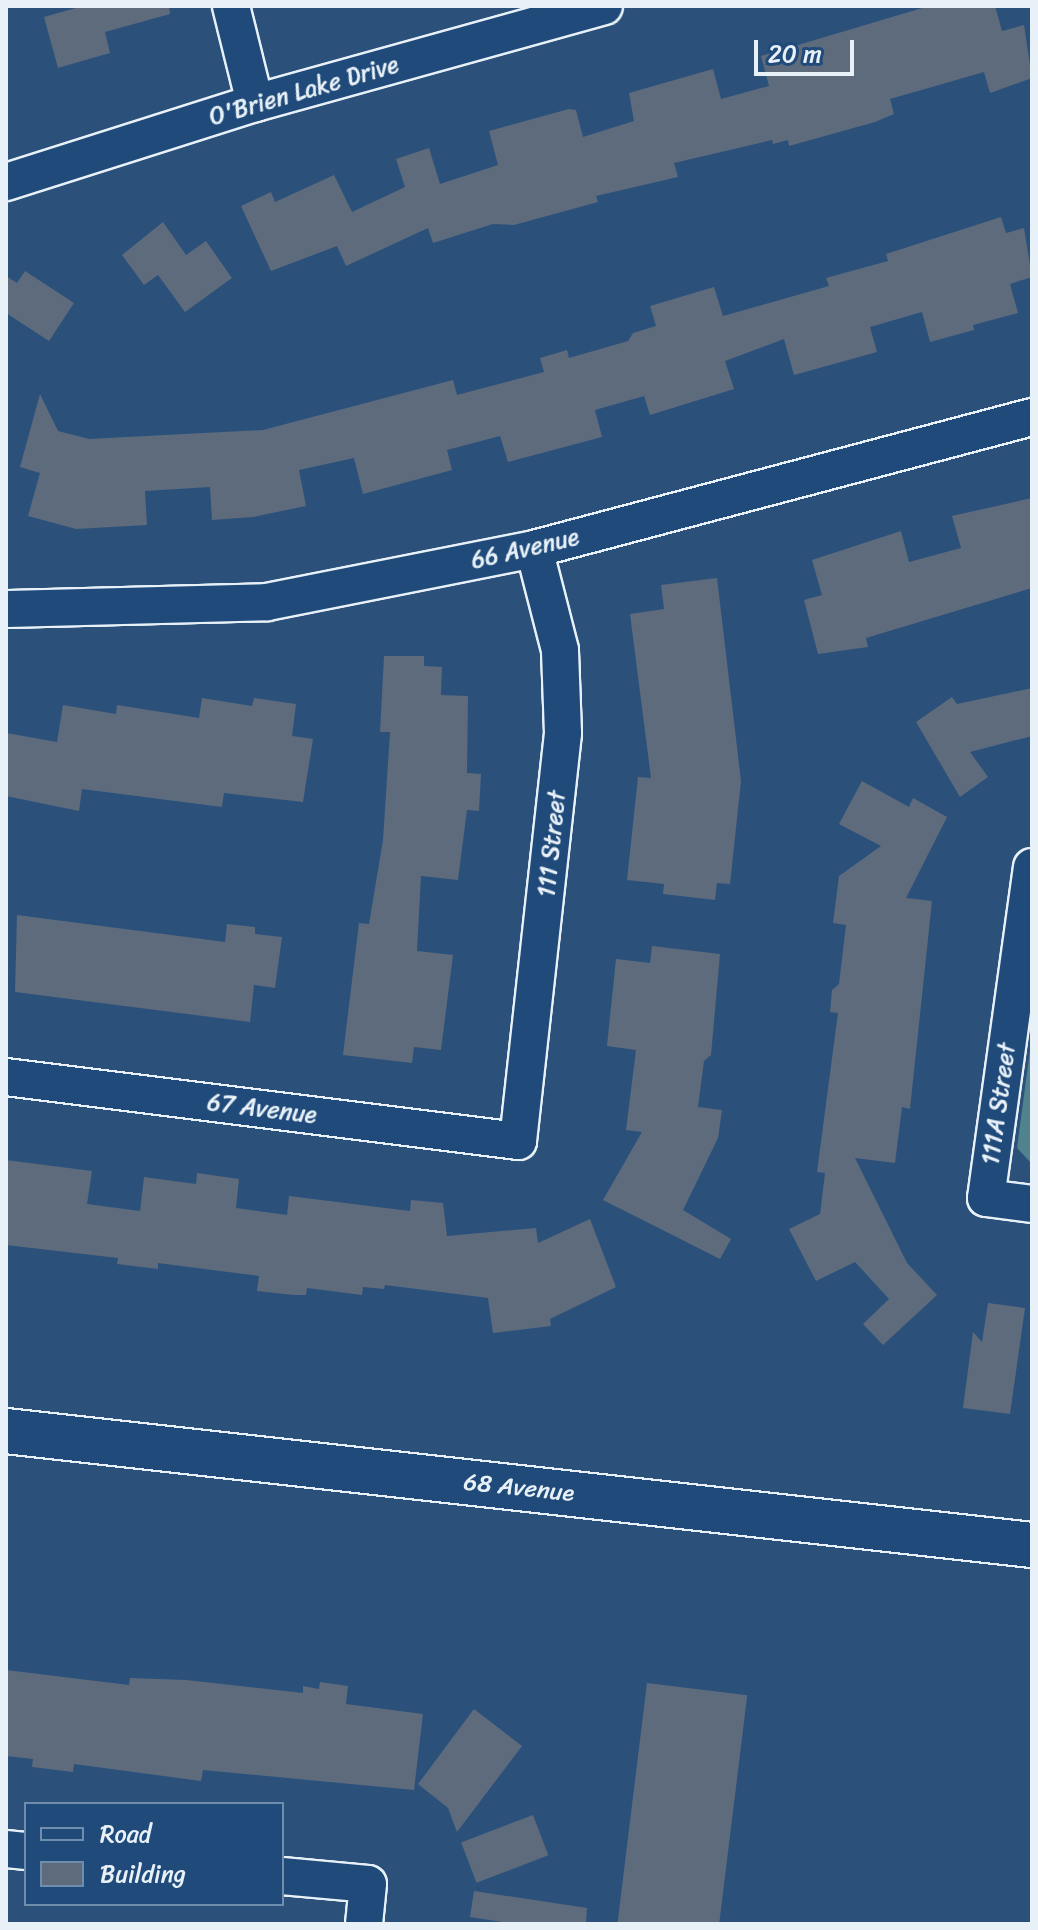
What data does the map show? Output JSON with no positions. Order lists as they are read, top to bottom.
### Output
{
  "streets": {
    "main road": ["68 Avenue"],
    "street": [
      "O'Brien Lake Drive",
      "66 Avenue",
      "111 Street",
      "111A Street",
      "67 Avenue"
    ]
  },
  "crossings": [
    ["66 Avenue", "111 Street"],
    ["111 Street", "67 Avenue"]
  ],
  "legend": ["Road", "Building"],
  "scale_bar": "20 m"
}
